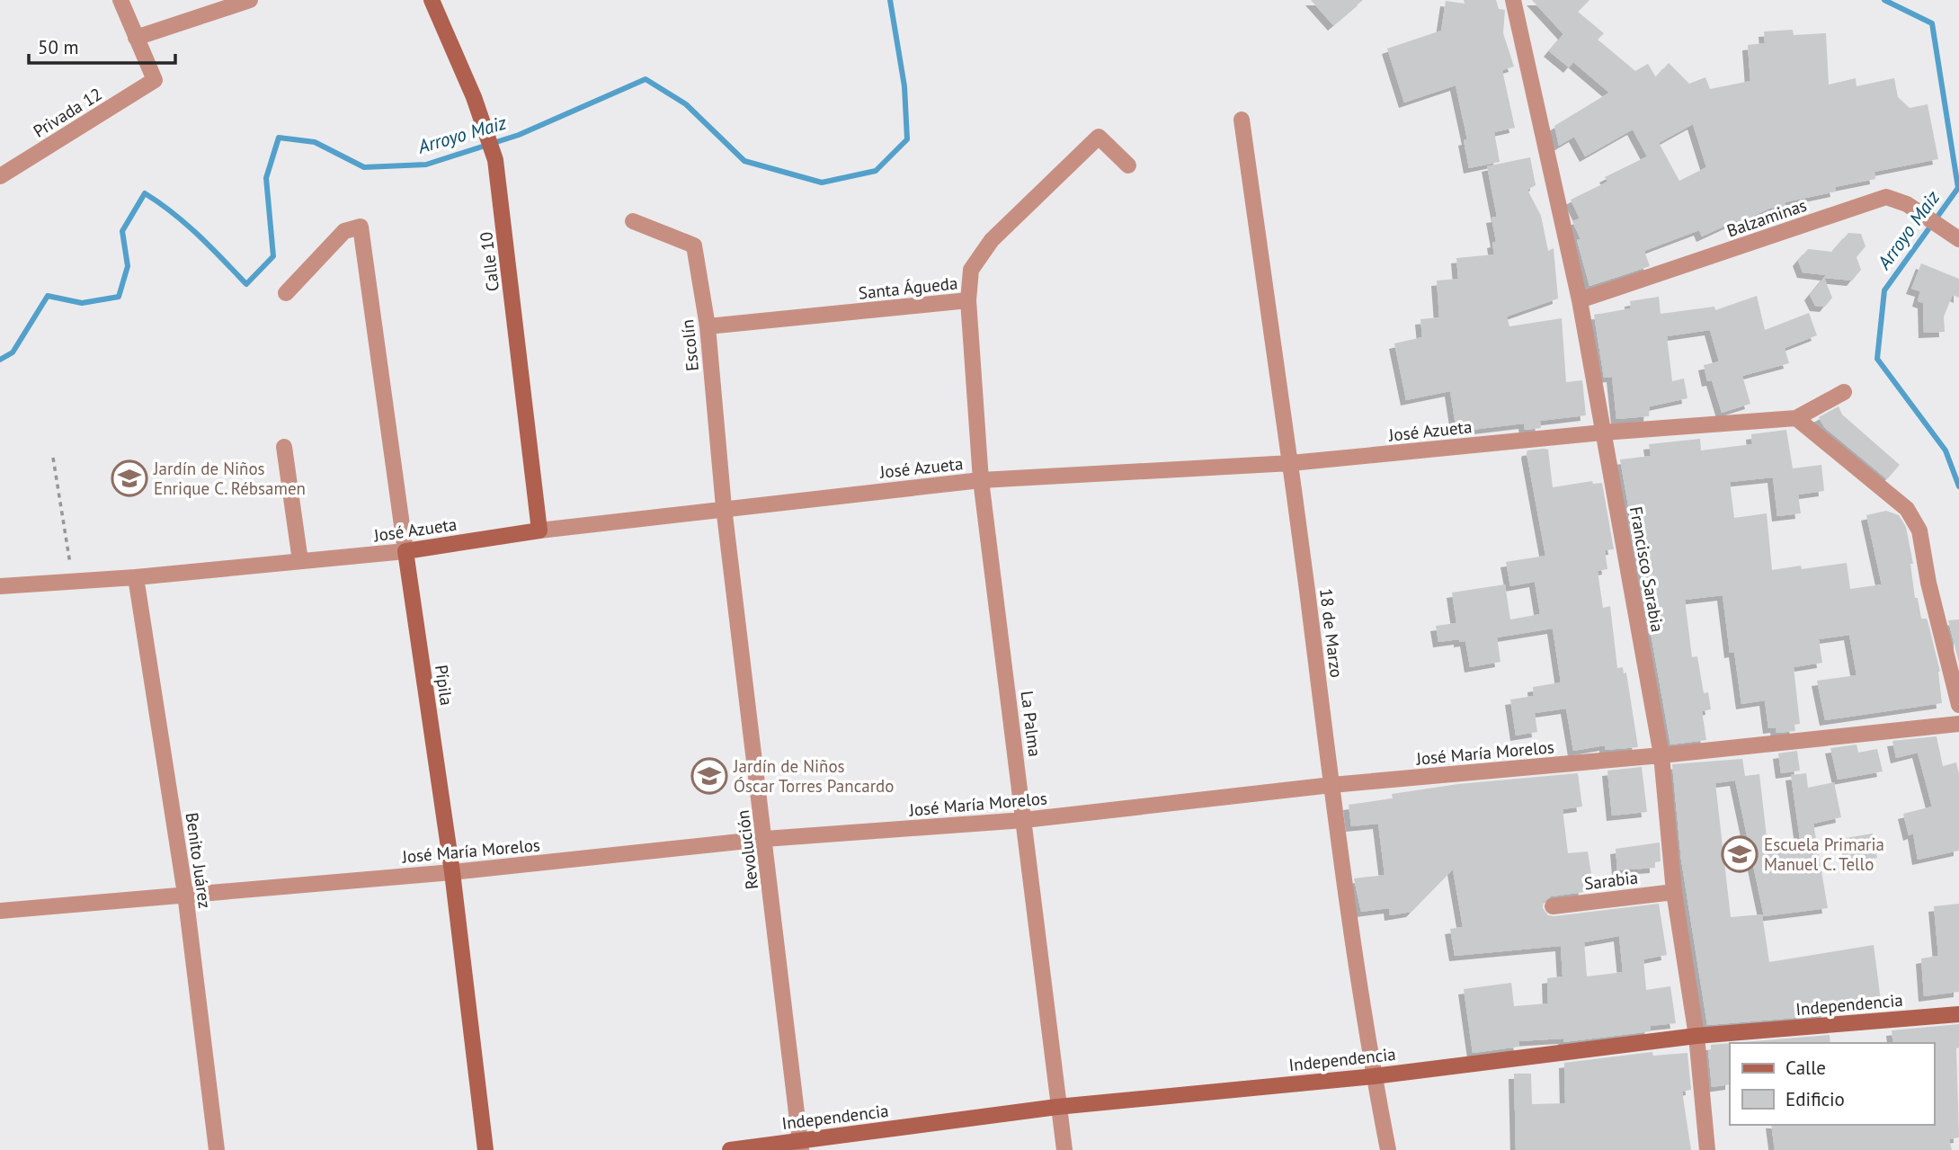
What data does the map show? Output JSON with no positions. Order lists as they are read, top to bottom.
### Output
{
  "streets": {
    "main road": [
      "Calle 10",
      "José Azueta",
      "Pípila",
      "Independencia"
    ],
    "street": [
      "Privada 12",
      "Balzaminas",
      "Santa Águeda",
      "Escolín",
      "Francisco Sarabia",
      "18 de Marzo",
      "La Palma",
      "José María Morelos",
      "Revolución",
      "Benito Juárez",
      "Sarabia"
    ]
  },
  "crossings": [
    ["Balzaminas", "Francisco Sarabia"],
    ["Calle 10", "José Azueta"],
    ["Santa Águeda", "Escolín"],
    ["Santa Águeda", "La Palma"],
    ["Escolín", "José Azueta"],
    ["Escolín", "Revolución"],
    ["José Azueta", "Francisco Sarabia"],
    ["José Azueta", "18 de Marzo"],
    ["José Azueta", "Pípila"],
    ["José Azueta", "La Palma"],
    ["José Azueta", "Revolución"],
    ["José Azueta", "Benito Juárez"],
    ["Francisco Sarabia", "José María Morelos"],
    ["Francisco Sarabia", "Sarabia"],
    ["Francisco Sarabia", "Independencia"],
    ["18 de Marzo", "José María Morelos"],
    ["18 de Marzo", "Independencia"],
    ["Pípila", "José María Morelos"],
    ["La Palma", "José María Morelos"],
    ["La Palma", "Independencia"],
    ["José María Morelos", "Revolución"],
    ["José María Morelos", "Benito Juárez"],
    ["Revolución", "Independencia"]
  ],
  "water": ["Arroyo Maiz"],
  "places": {
    "school or university": ["Jardín de Niños Enrique C. Rébsamen", "Jardín de Niños Óscar Torres Pancardo", "Escuela Primaria Manuel C. Tello"]
  },
  "legend": ["Calle", "Edificio"],
  "scale_bar": "50 m"
}
